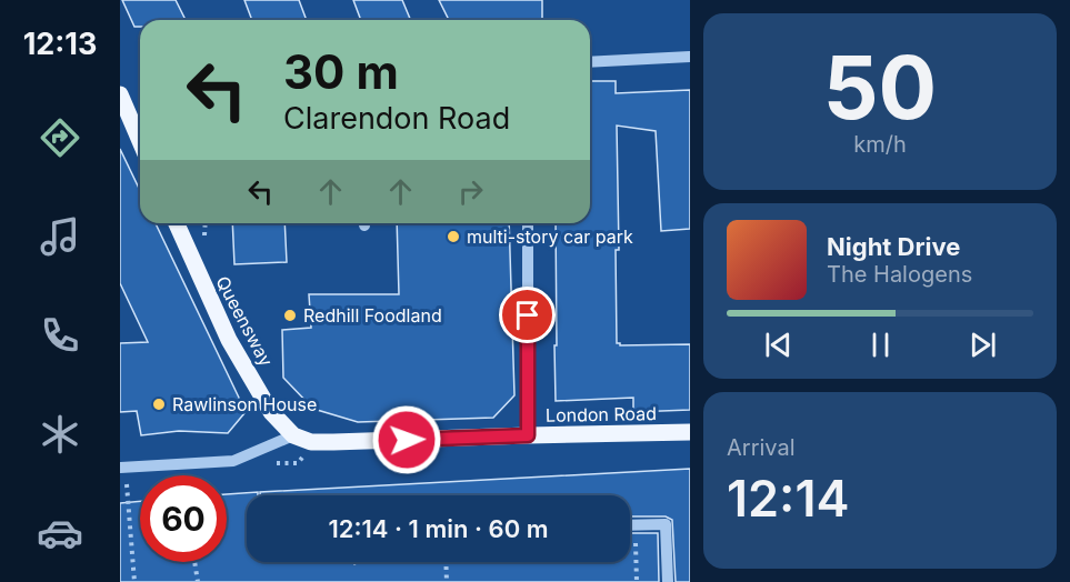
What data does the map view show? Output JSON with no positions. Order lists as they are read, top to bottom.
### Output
{
  "streets": {
    "main road": ["Queensway", "London Road"]
  },
  "crossings": [
    ["Queensway", "London Road"]
  ],
  "places": ["multi-story car park", "Redhill Foodland", "Rawlinson House"],
  "page": {
    "tabs": "12:13",
    "tile": [
      ["50", "km/h"],
      ["Arrival", "12:14"]
    ],
    "turn": ["30 m", "Clarendon Road"],
    "song": ["Night Drive", "The Halogens"],
    "limit": "60",
    "trip": "12:14 · 1 min · 60 m"
  }
}
